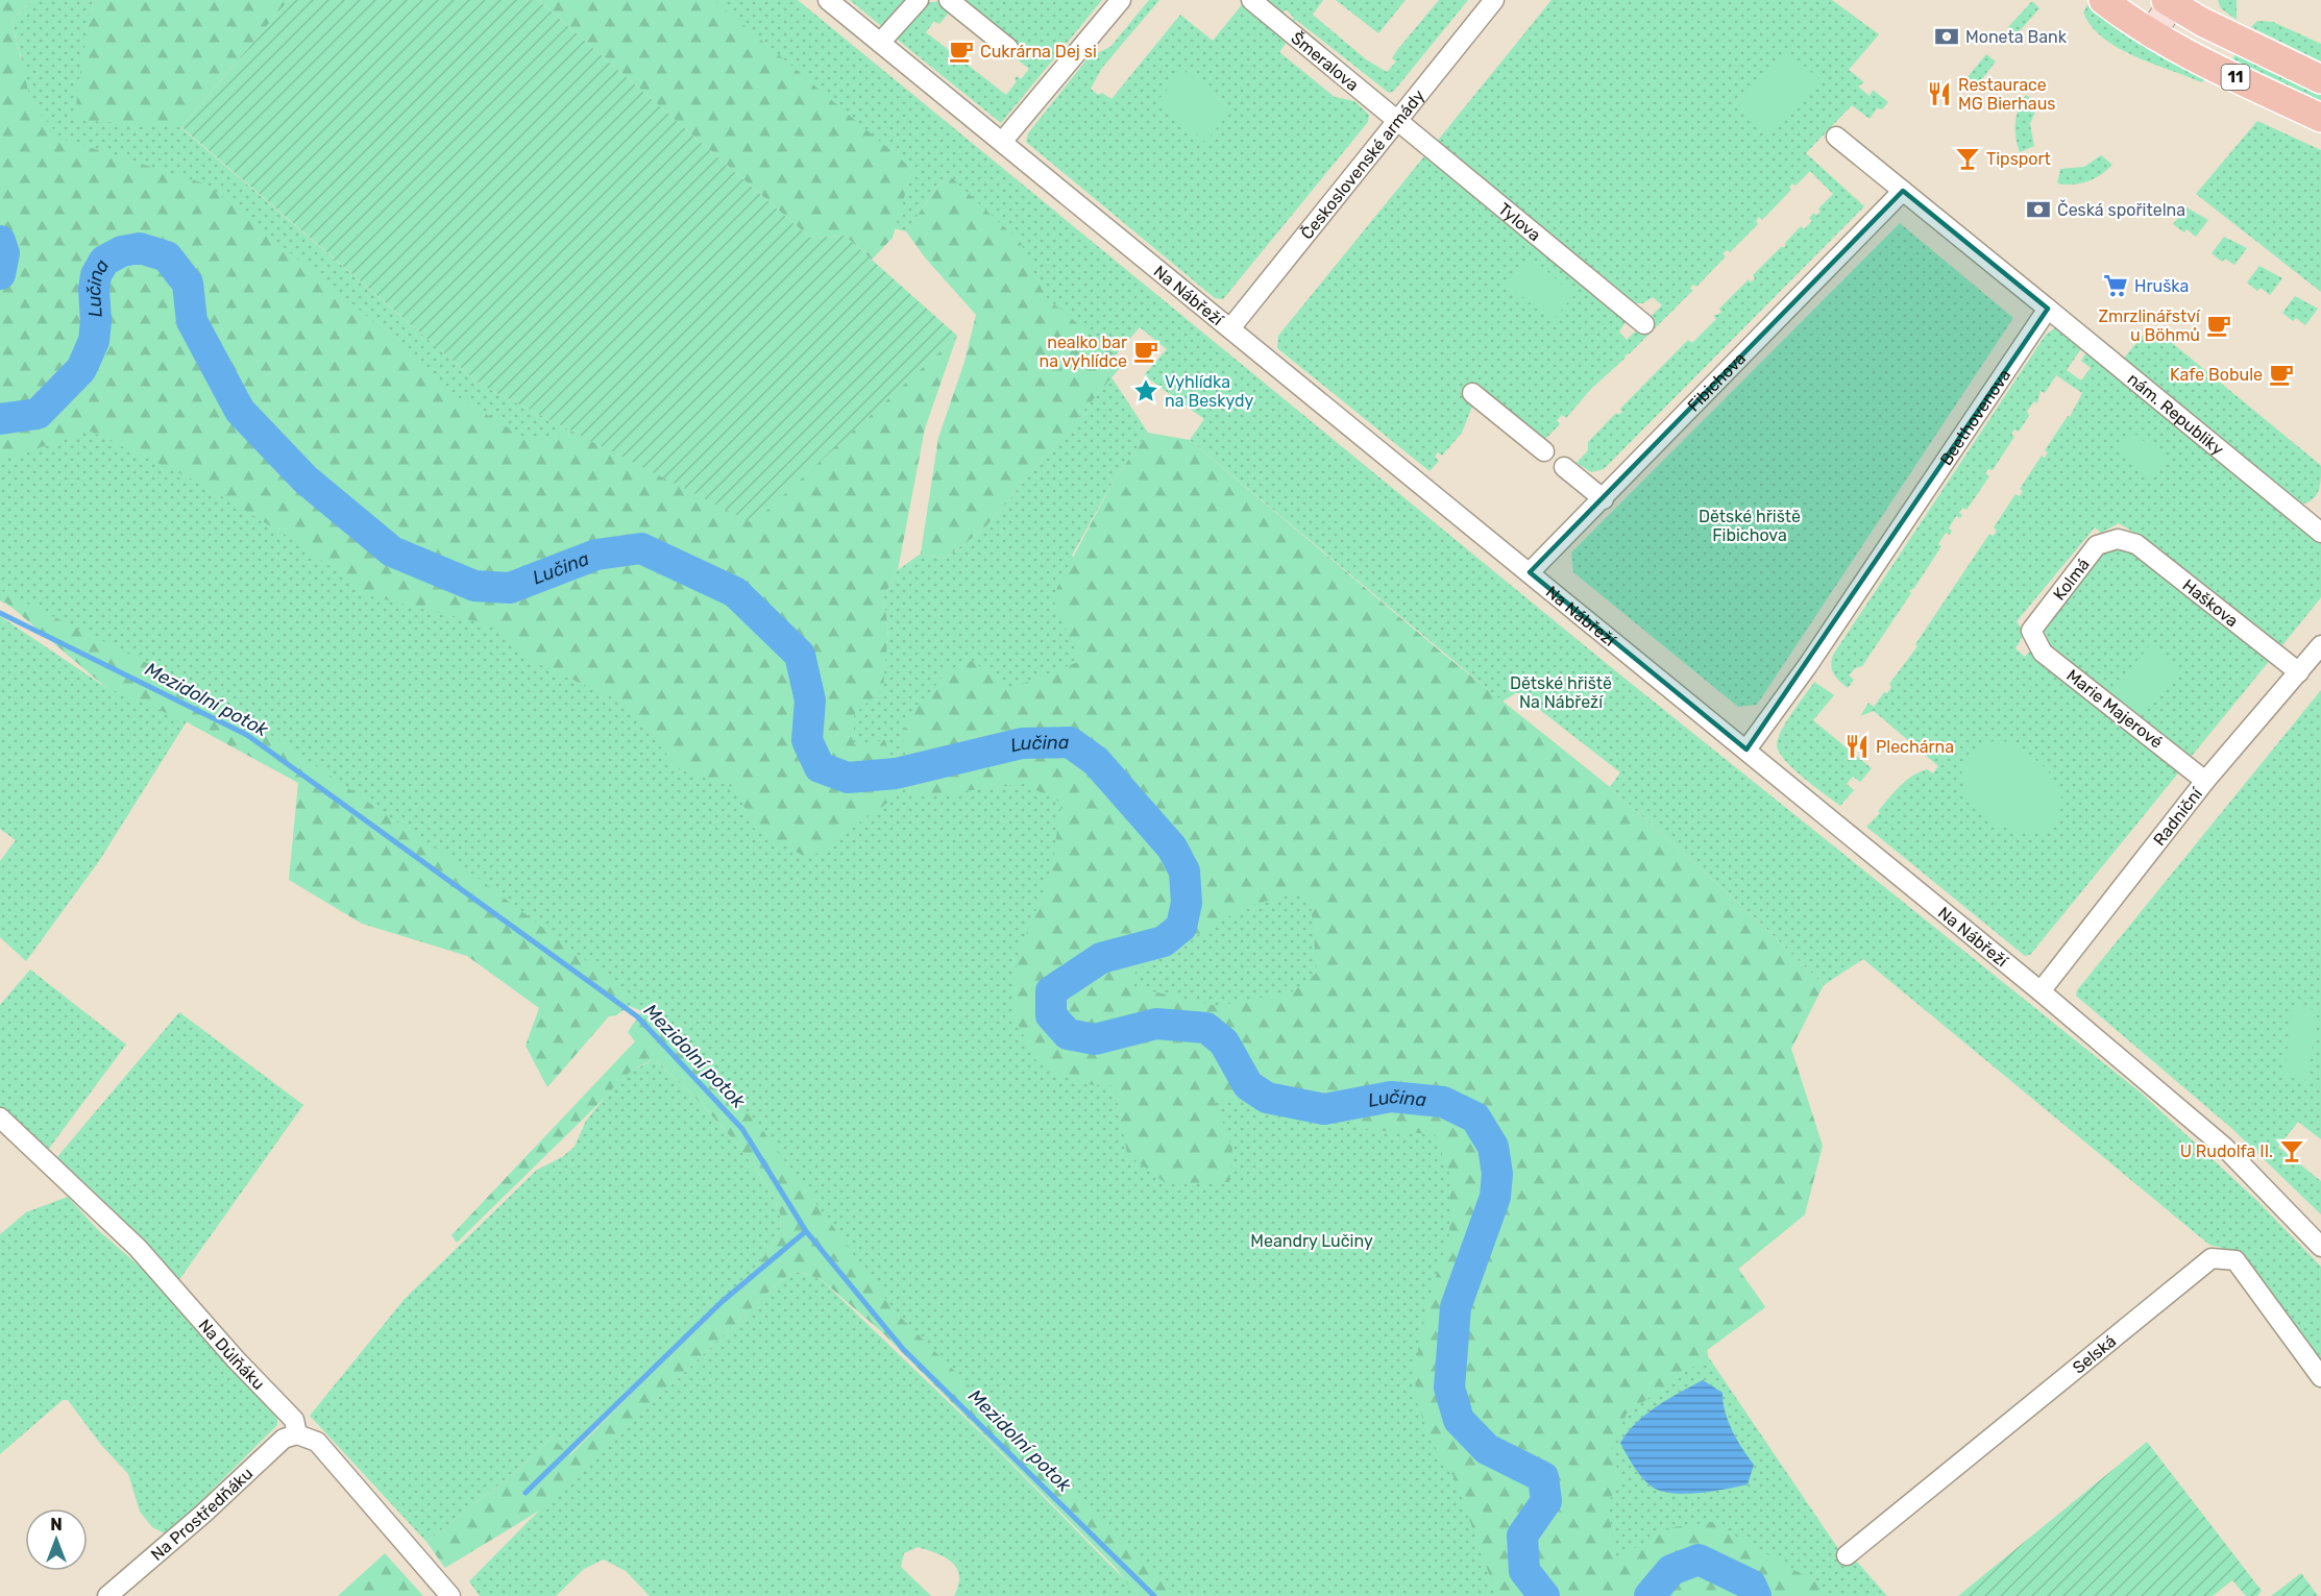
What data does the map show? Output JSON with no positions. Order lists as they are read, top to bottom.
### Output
{
  "streets": {
    "main road": ["11"],
    "street": [
      "Šmeralova",
      "Československé armády",
      "Tylova",
      "Na Nábřeží",
      "Fibichova",
      "nám. Republiky",
      "Beethovenova",
      "Kolmá",
      "Haškova",
      "Marie Majerové",
      "Radniční",
      "Na Důlňáku",
      "Selská",
      "Na Prostředňáku"
    ]
  },
  "crossings": [
    ["Šmeralova", "Československé armády"],
    ["Šmeralova", "Tylova"],
    ["Československé armády", "Tylova"],
    ["Československé armády", "Na Nábřeží"],
    ["Na Nábřeží", "Fibichova"],
    ["Na Nábřeží", "Beethovenova"],
    ["Na Nábřeží", "Radniční"],
    ["nám. Republiky", "Beethovenova"],
    ["Kolmá", "Haškova"],
    ["Kolmá", "Marie Majerové"],
    ["Haškova", "Radniční"],
    ["Marie Majerové", "Radniční"],
    ["Na Důlňáku", "Na Prostředňáku"]
  ],
  "water": ["Lučina", "Mezidolní potok"],
  "parks": ["Dětské hřiště Fibichova", "Dětské hřiště Na Nábřeží", "Meandry Lučiny"],
  "places": {
    "bank": ["Moneta Bank", "Česká spořitelna"],
    "cafe": [
      "Cukrárna Dej si",
      "Zmrzlinářství u Böhmů",
      "nealko bar na vyhlídce",
      "Kafe Bobule"
    ],
    "restaurant": ["Restaurace MG Bierhaus", "Plechárna"],
    "bar": ["Tipsport", "U Rudolfa II."],
    "supermarket": ["Hruška"],
    "place": ["Vyhlídka na Beskydy"]
  },
  "north": "top"
}
